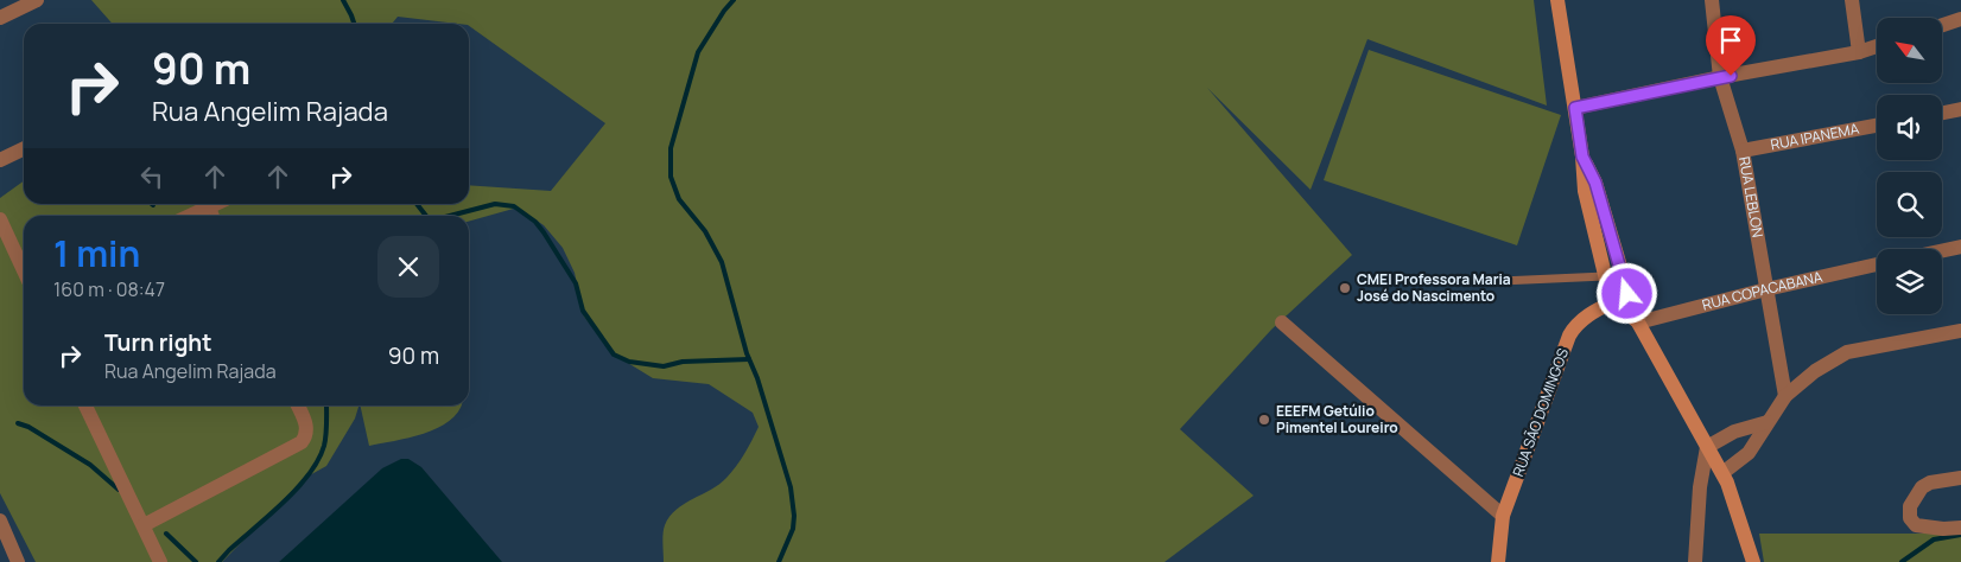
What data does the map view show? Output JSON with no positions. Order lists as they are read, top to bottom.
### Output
{
  "streets": {
    "main road": ["RUA SÃO DOMINGOS"],
    "street": ["RUA IPANEMA", "RUA LEBLON", "RUA COPACABANA"]
  },
  "crossings": [
    ["RUA IPANEMA", "RUA LEBLON"],
    ["RUA LEBLON", "RUA COPACABANA"]
  ],
  "places": ["CMEI Professora Maria José do Nascimento", "EEEFM Getúlio Pimentel Loureiro"],
  "north": "top left",
  "page": {
    "turn": ["90 m", "Rua Angelim Rajada"],
    "heading": ["1 min", "160 m · 08:47"],
    "list": [
      {
        "name": "Turn right",
        "note": "Rua Angelim Rajada",
        "value": "90 m"
      }
    ]
  }
}
